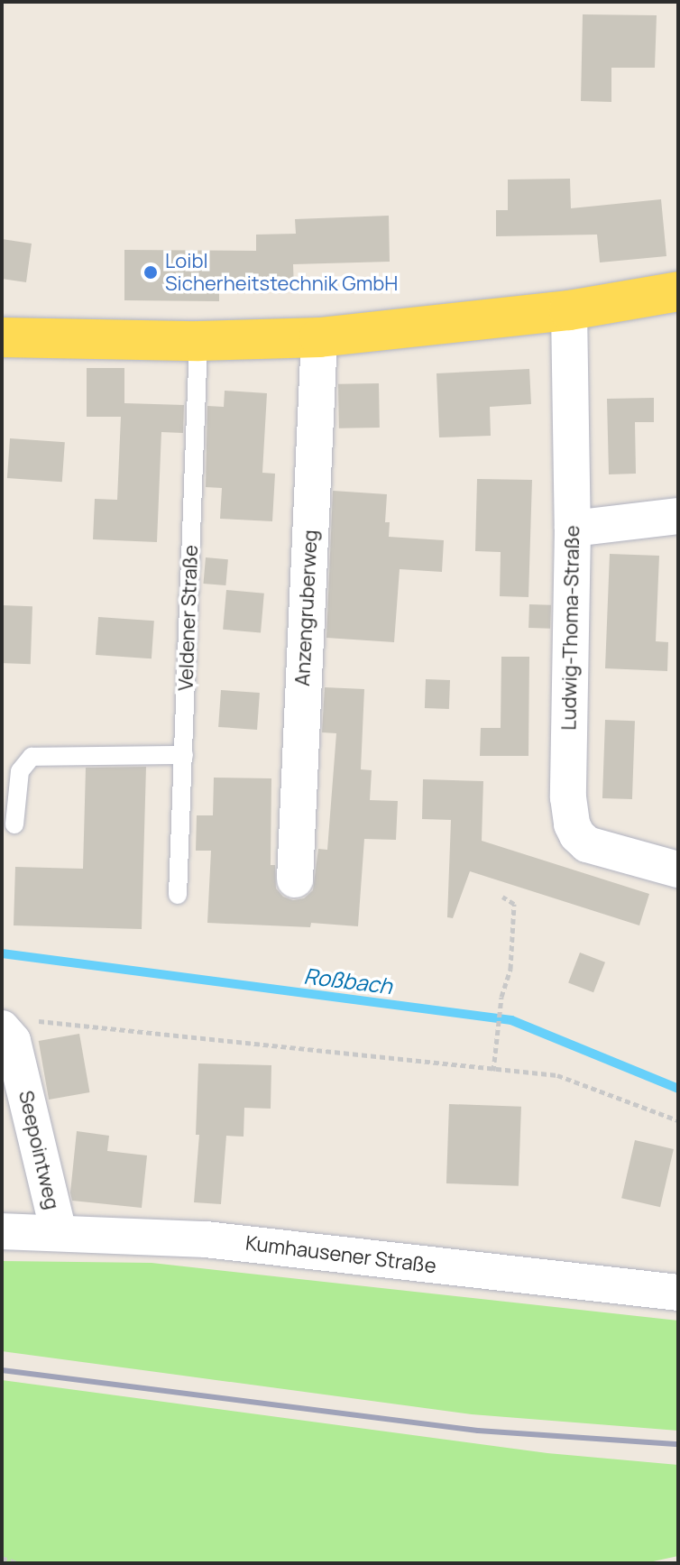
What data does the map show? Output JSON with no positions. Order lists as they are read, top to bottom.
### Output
{
  "streets": {
    "street": [
      "Anzengruberweg",
      "Ludwig-Thoma-Straße",
      "Seepointweg",
      "Kumhausener Straße"
    ],
    "lane": ["Veldener Straße"]
  },
  "crossings": [
    ["Seepointweg", "Kumhausener Straße"]
  ],
  "water": ["Roßbach"],
  "places": ["Loibl Sicherheitstechnik GmbH"]
}
